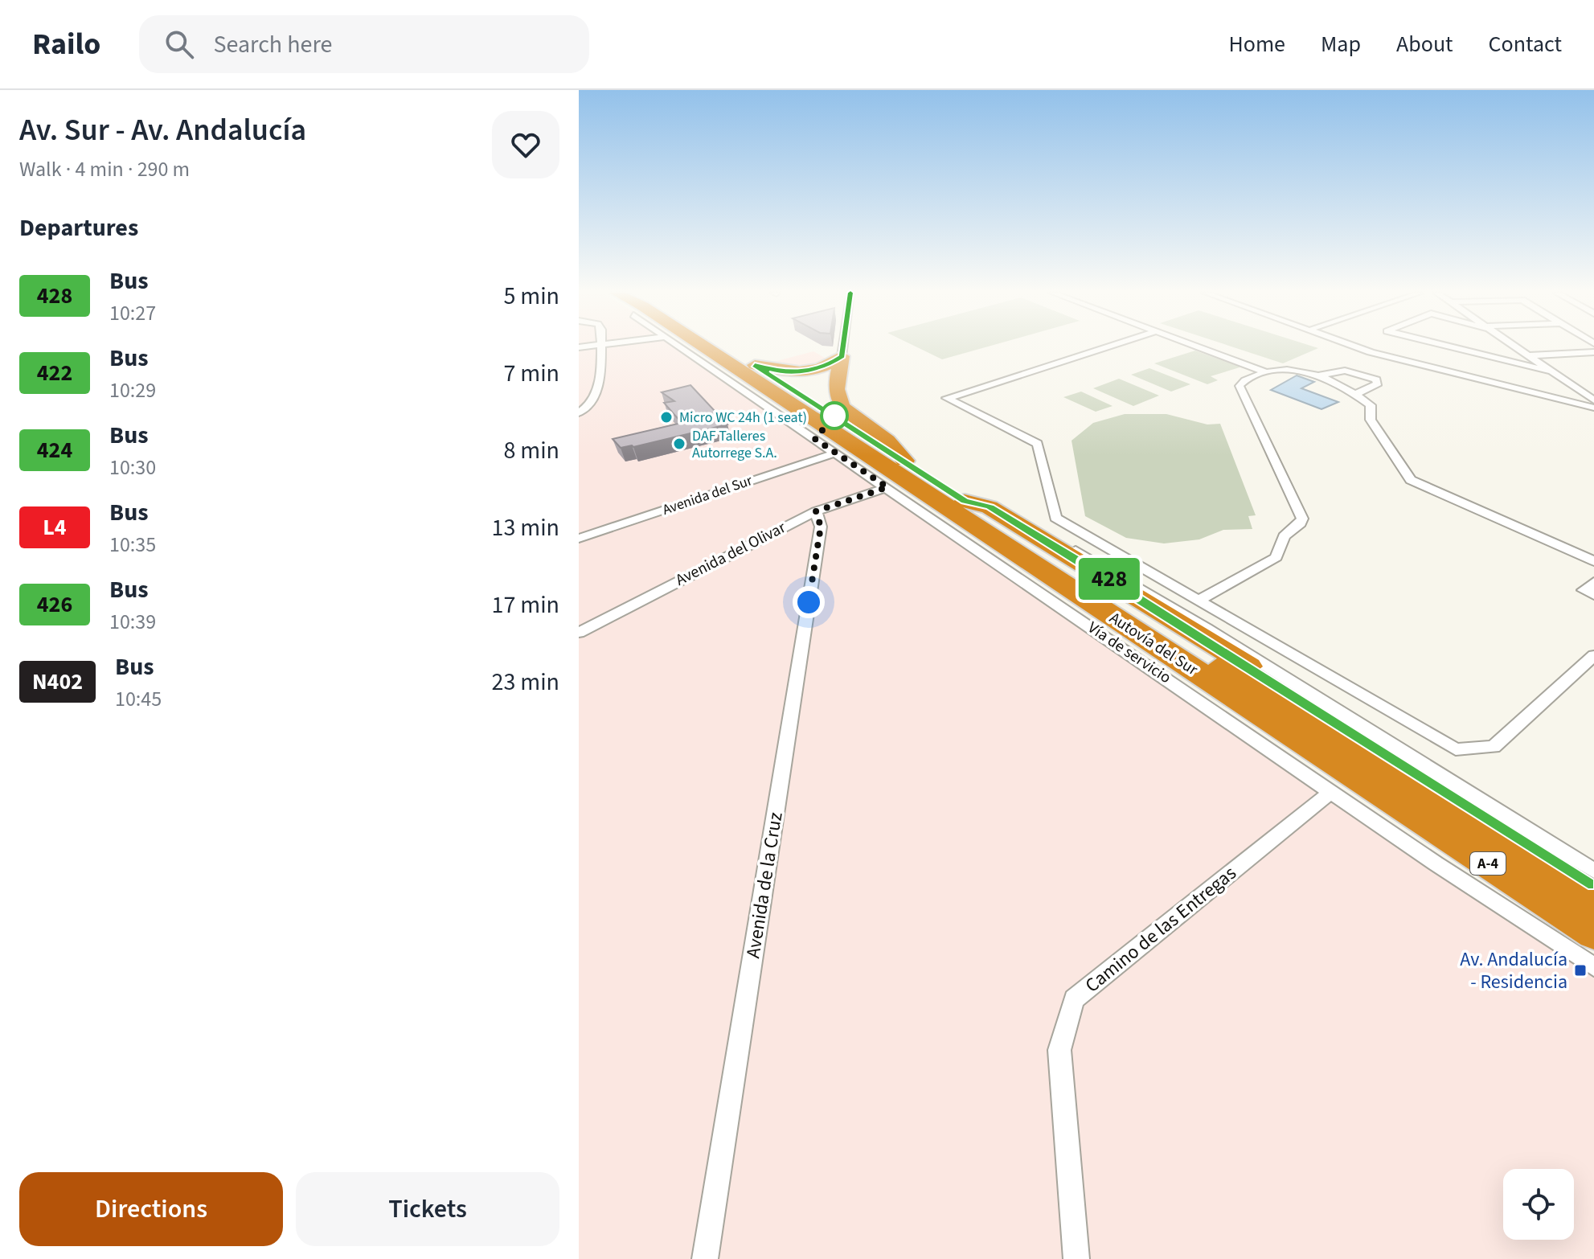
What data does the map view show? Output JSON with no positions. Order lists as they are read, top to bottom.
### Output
{
  "streets": {
    "highway": ["Autovía del Sur", "A-4"],
    "street": [
      "Avenida del Sur",
      "Avenida del Olivar",
      "Vía de servicio",
      "Avenida de la Cruz",
      "Camino de las Entregas"
    ]
  },
  "crossings": [
    ["Avenida del Sur", "Vía de servicio"],
    ["Avenida del Olivar", "Vía de servicio"],
    ["Avenida del Olivar", "Avenida de la Cruz"],
    ["Vía de servicio", "Camino de las Entregas"]
  ],
  "places": {
    "other": ["Micro WC 24h (1 seat)", "DAF Talleres Autorrege S.A."],
    "transit": ["Av. Andalucía - Residencia"]
  },
  "lines": ["bus line 428"],
  "page": {
    "header": "Railo",
    "search": "Search here",
    "nav": [
      "Home",
      "Map",
      "About",
      "Contact"
    ],
    "heading": [
      ["Av. Sur - Av. Andalucía", "Walk · 4 min · 290 m"],
      "Departures"
    ],
    "on_map": "428",
    "list": [
      {
        "mark": "428",
        "name": "Bus",
        "note": "10:27",
        "value": "5 min"
      },
      {
        "mark": "422",
        "name": "Bus",
        "note": "10:29",
        "value": "7 min"
      },
      {
        "mark": "424",
        "name": "Bus",
        "note": "10:30",
        "value": "8 min"
      },
      {
        "mark": "L4",
        "name": "Bus",
        "note": "10:35",
        "value": "13 min"
      },
      {
        "mark": "426",
        "name": "Bus",
        "note": "10:39",
        "value": "17 min"
      },
      {
        "mark": "N402",
        "name": "Bus",
        "note": "10:45",
        "value": "23 min"
      }
    ],
    "buttons": ["Directions", "Tickets"]
  }
}
